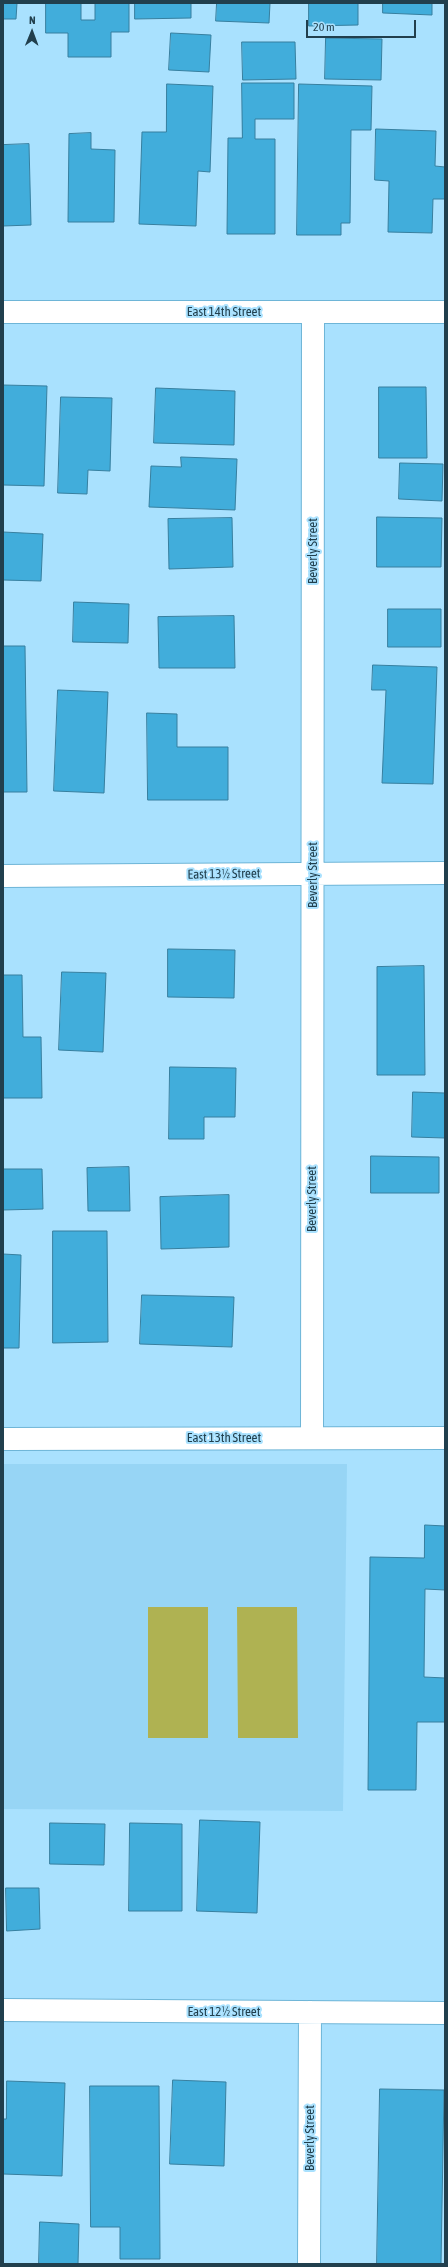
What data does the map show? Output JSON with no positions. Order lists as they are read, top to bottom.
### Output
{
  "streets": {
    "street": [
      "East 14th Street",
      "Beverly Street",
      "East 13½ Street",
      "East 13th Street",
      "East 12½ Street"
    ]
  },
  "crossings": [
    ["East 14th Street", "Beverly Street"],
    ["Beverly Street", "East 13½ Street"],
    ["Beverly Street", "East 13th Street"],
    ["Beverly Street", "East 12½ Street"]
  ],
  "scale_bar": "20 m",
  "north": "top"
}
